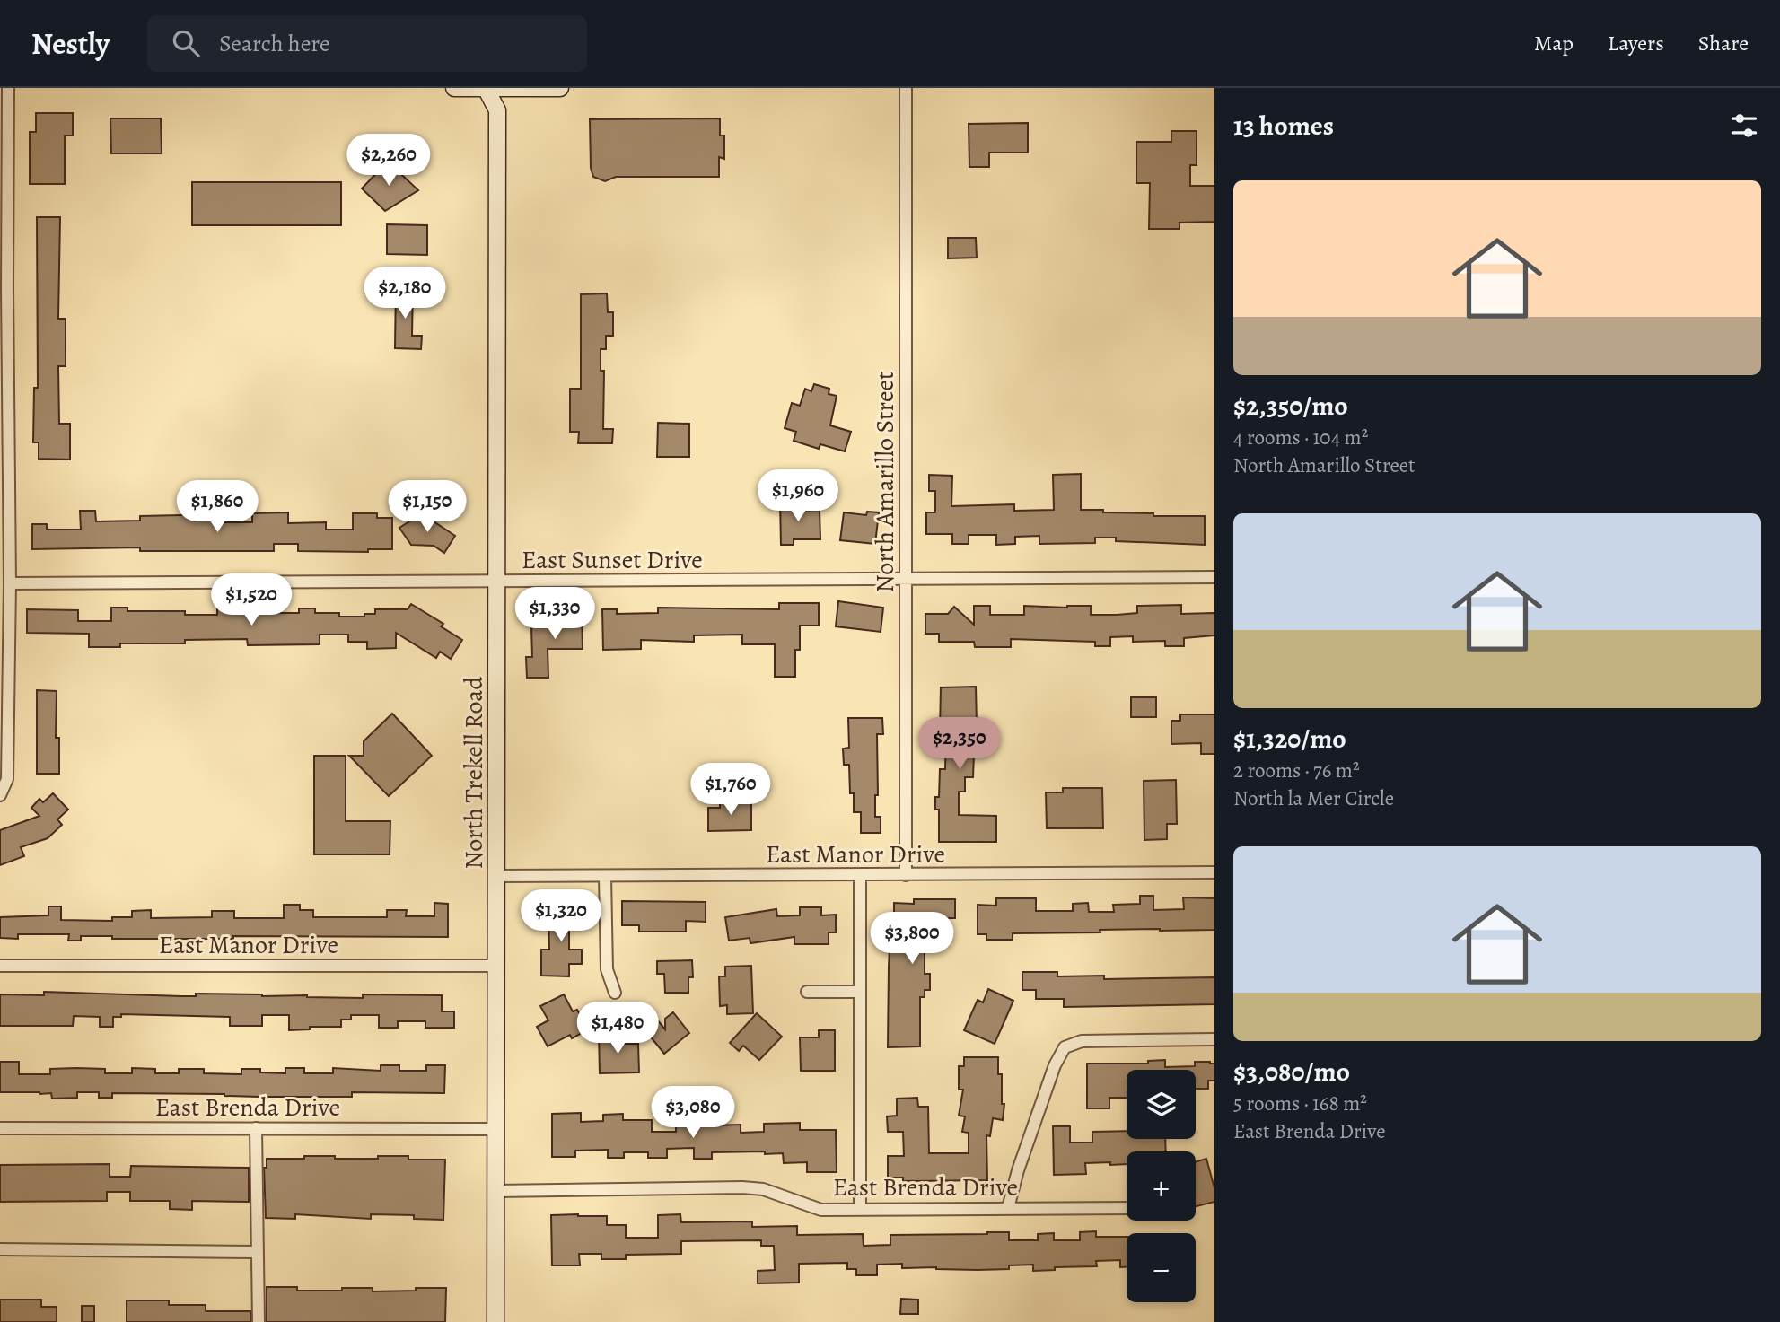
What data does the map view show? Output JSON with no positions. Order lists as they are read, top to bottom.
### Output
{
  "streets": {
    "main road": ["North Trekell Road"],
    "street": [
      "North Amarillo Street",
      "East Sunset Drive",
      "East Manor Drive",
      "East Brenda Drive"
    ]
  },
  "crossings": [
    ["North Amarillo Street", "East Sunset Drive"],
    ["North Amarillo Street", "East Manor Drive"],
    ["East Sunset Drive", "North Trekell Road"],
    ["North Trekell Road", "East Manor Drive"],
    ["North Trekell Road", "East Brenda Drive"]
  ],
  "page": {
    "header": "Nestly",
    "search": "Search here",
    "nav": ["Map", "Layers", "Share"],
    "heading": "13 homes",
    "price": [
      "$2,260",
      "$2,180",
      "$1,960",
      "$1,860",
      "$1,150",
      "$1,520",
      "$1,330",
      "$2,350",
      "$1,760",
      "$1,320",
      "$3,800",
      "$1,480",
      "$3,080"
    ],
    "list": [
      {
        "name": "$2,350/mo",
        "note": "4 rooms · 104 m² · North Amarillo Street"
      },
      {
        "name": "$1,320/mo",
        "note": "2 rooms · 76 m² · North la Mer Circle"
      },
      {
        "name": "$3,080/mo",
        "note": "5 rooms · 168 m² · East Brenda Drive"
      }
    ],
    "map_buttons": ["+", "−"]
  }
}
